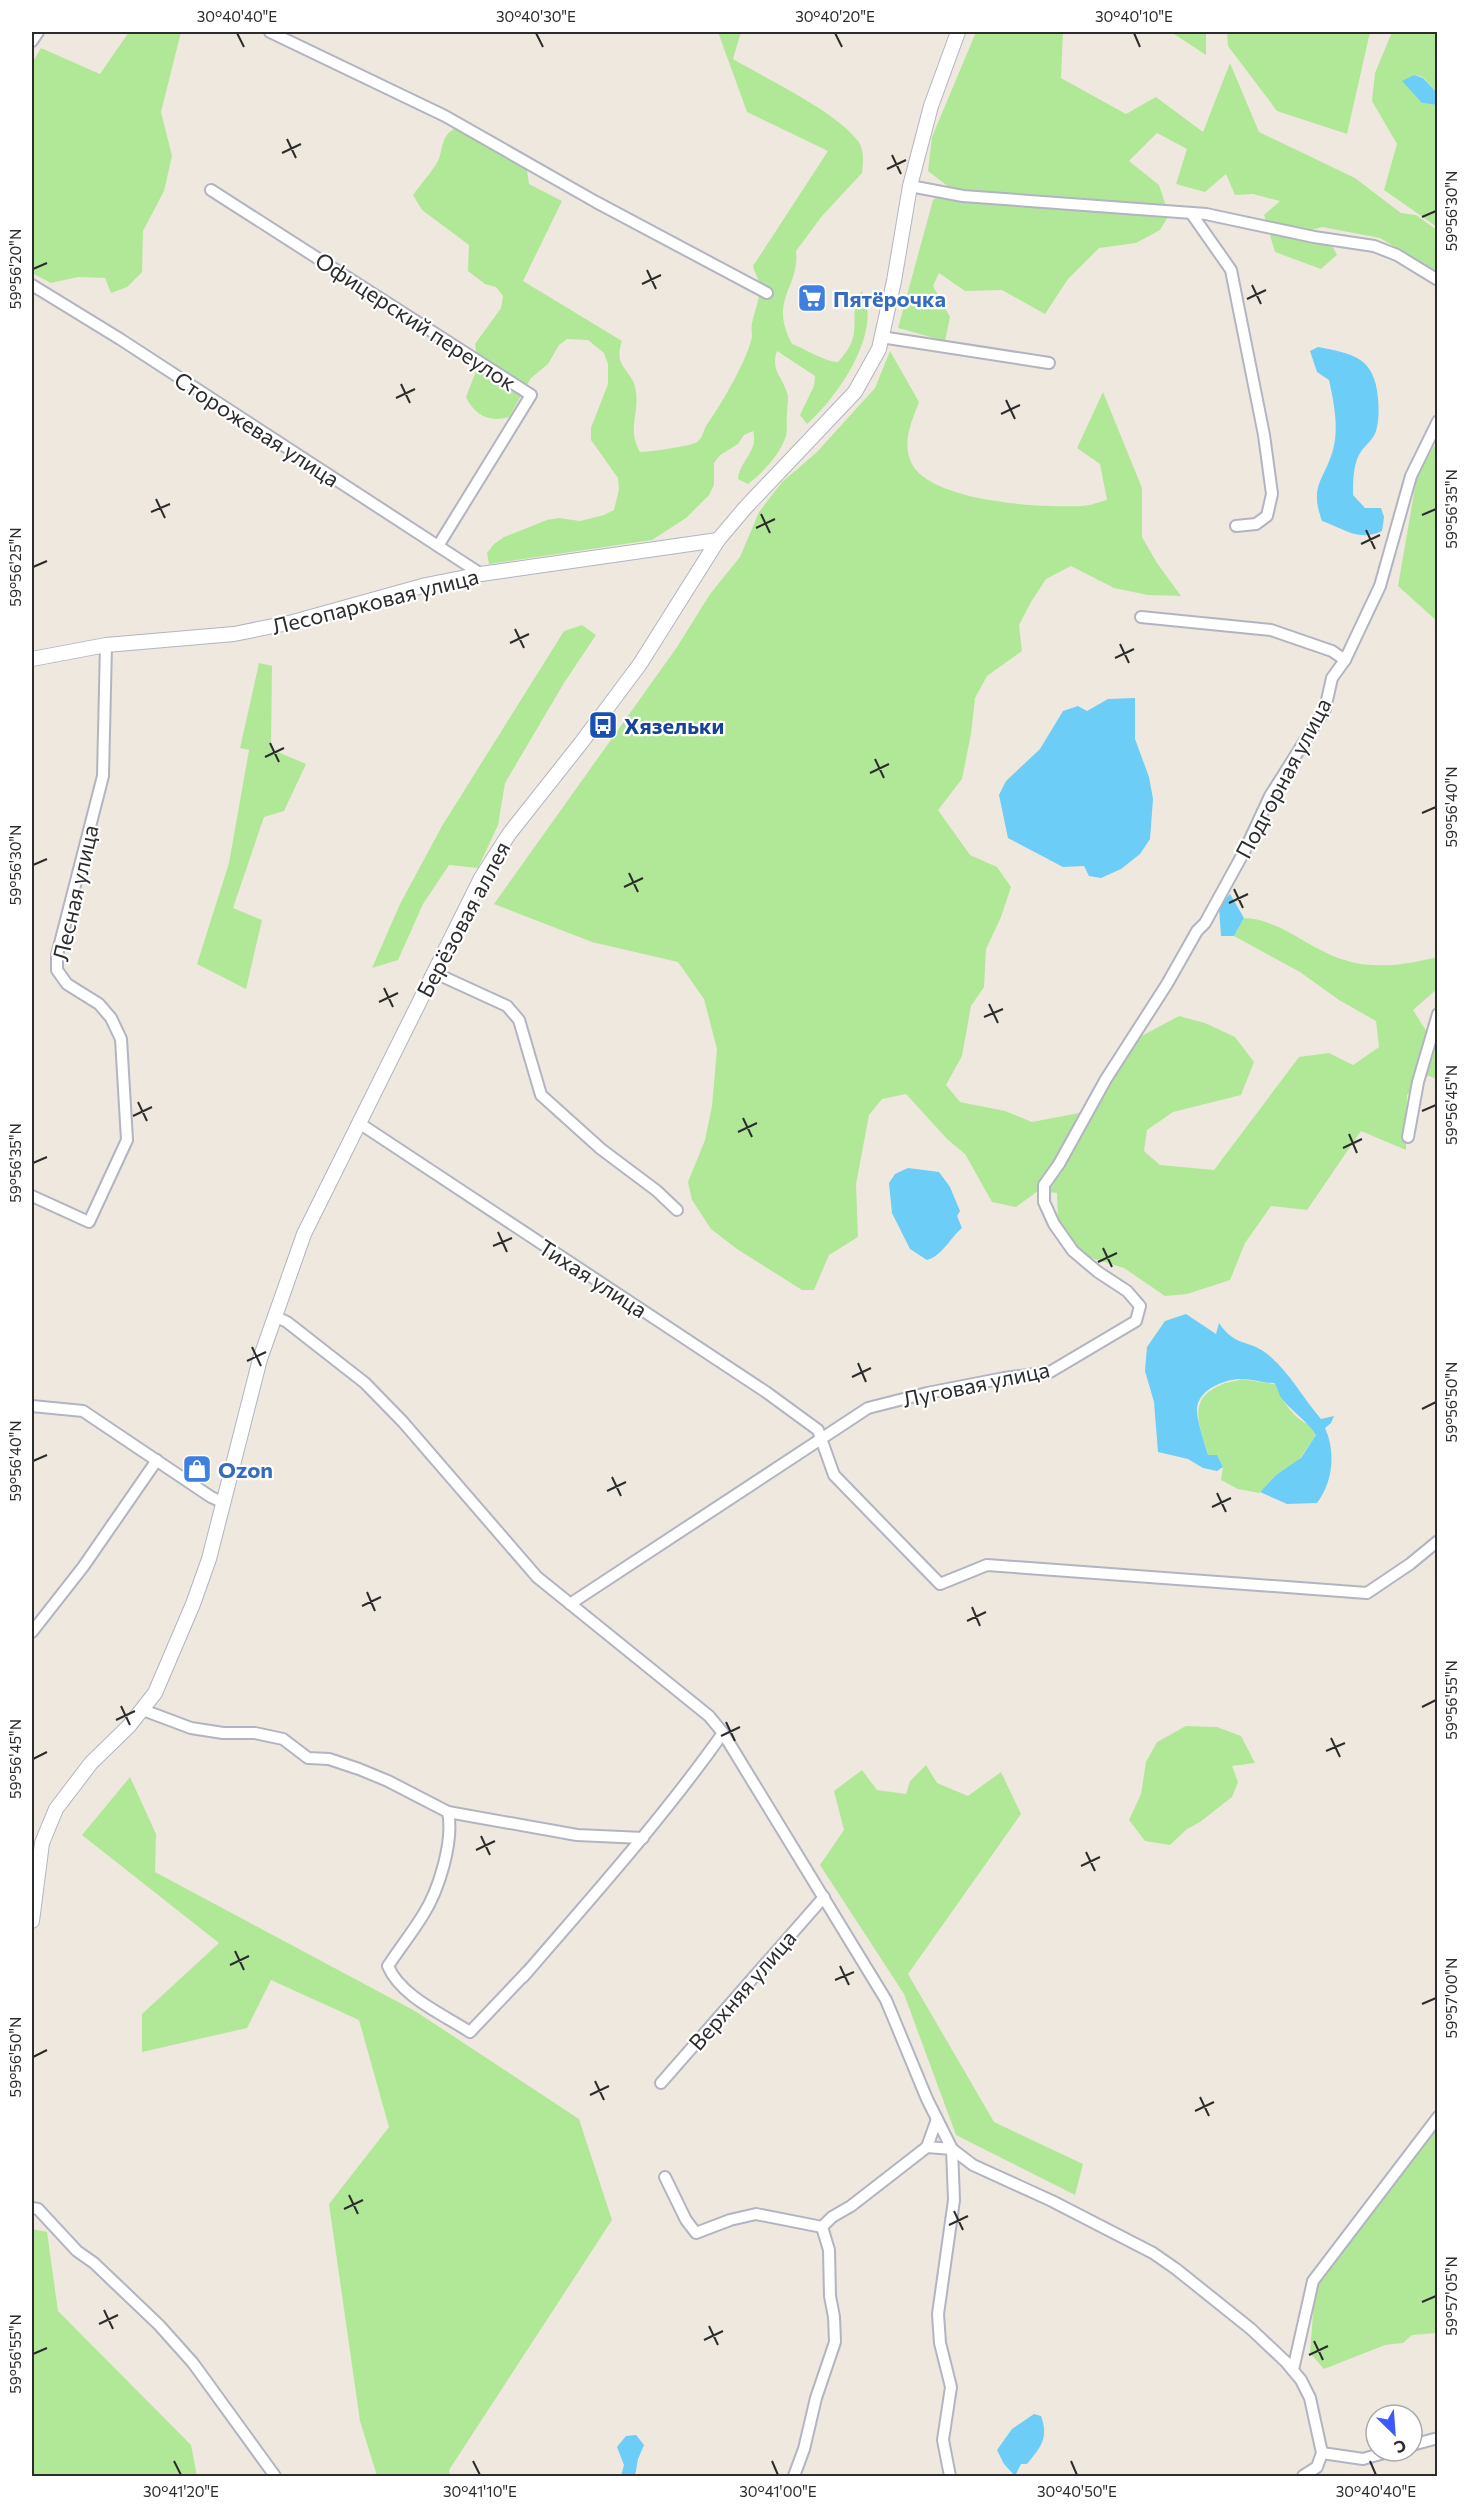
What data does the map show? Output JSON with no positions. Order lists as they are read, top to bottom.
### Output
{
  "streets": {
    "street": [
      "Офицерский переулок",
      "Сторожевая улица",
      "Лесопарковая улица",
      "Подгорная улица",
      "Лесная улица",
      "Берёзовая аллея",
      "Тихая улица",
      "Луговая улица",
      "Верхняя улица"
    ]
  },
  "crossings": [
    ["Офицерский переулок", "Сторожевая улица"],
    ["Сторожевая улица", "Лесопарковая улица"],
    ["Лесопарковая улица", "Лесная улица"],
    ["Лесопарковая улица", "Берёзовая аллея"],
    ["Подгорная улица", "Луговая улица"],
    ["Берёзовая аллея", "Тихая улица"],
    ["Тихая улица", "Луговая улица"]
  ],
  "places": {
    "supermarket": ["Пятёрочка"],
    "bus stop": ["Хязельки"],
    "shop": ["Ozon"]
  },
  "north": "bottom right",
  "coordinates": [
    "30°40'40\"E",
    "30°40'30\"E",
    "30°40'20\"E",
    "30°40'10\"E",
    "59°56'30\"N",
    "59°56'20\"N",
    "59°56'35\"N",
    "59°56'25\"N",
    "59°56'40\"N",
    "59°56'45\"N",
    "59°56'50\"N",
    "59°56'55\"N",
    "59°57'00\"N",
    "59°57'05\"N",
    "30°41'20\"E",
    "30°41'10\"E",
    "30°41'00\"E",
    "30°40'50\"E"
  ]
}
